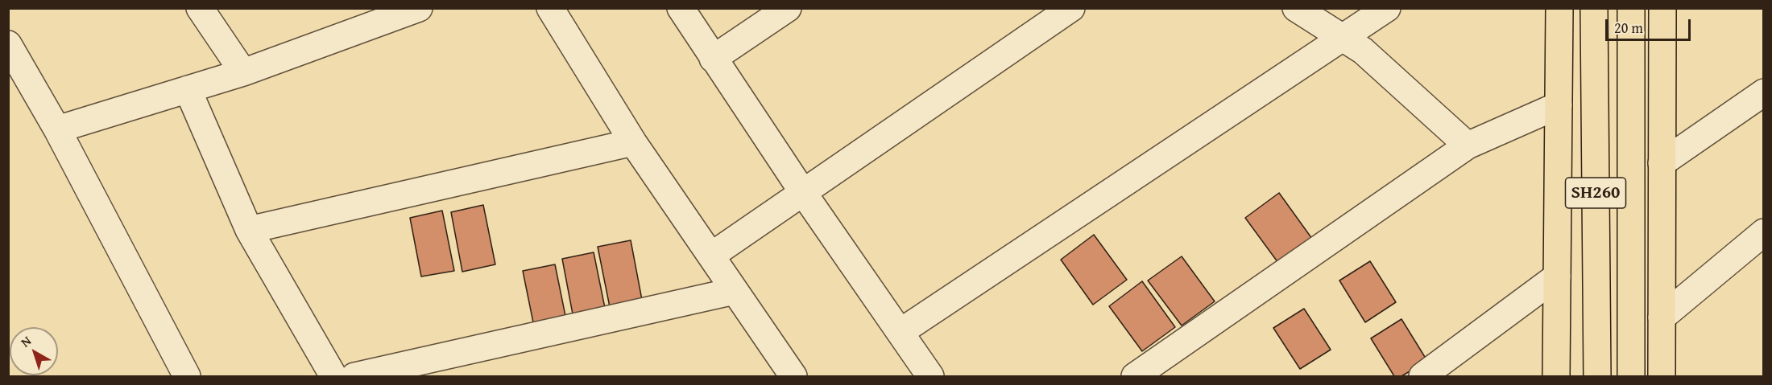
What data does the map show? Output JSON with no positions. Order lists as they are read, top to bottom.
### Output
{
  "streets": {
    "main road": ["SH260"]
  },
  "scale_bar": "20 m",
  "north": "top left"
}
